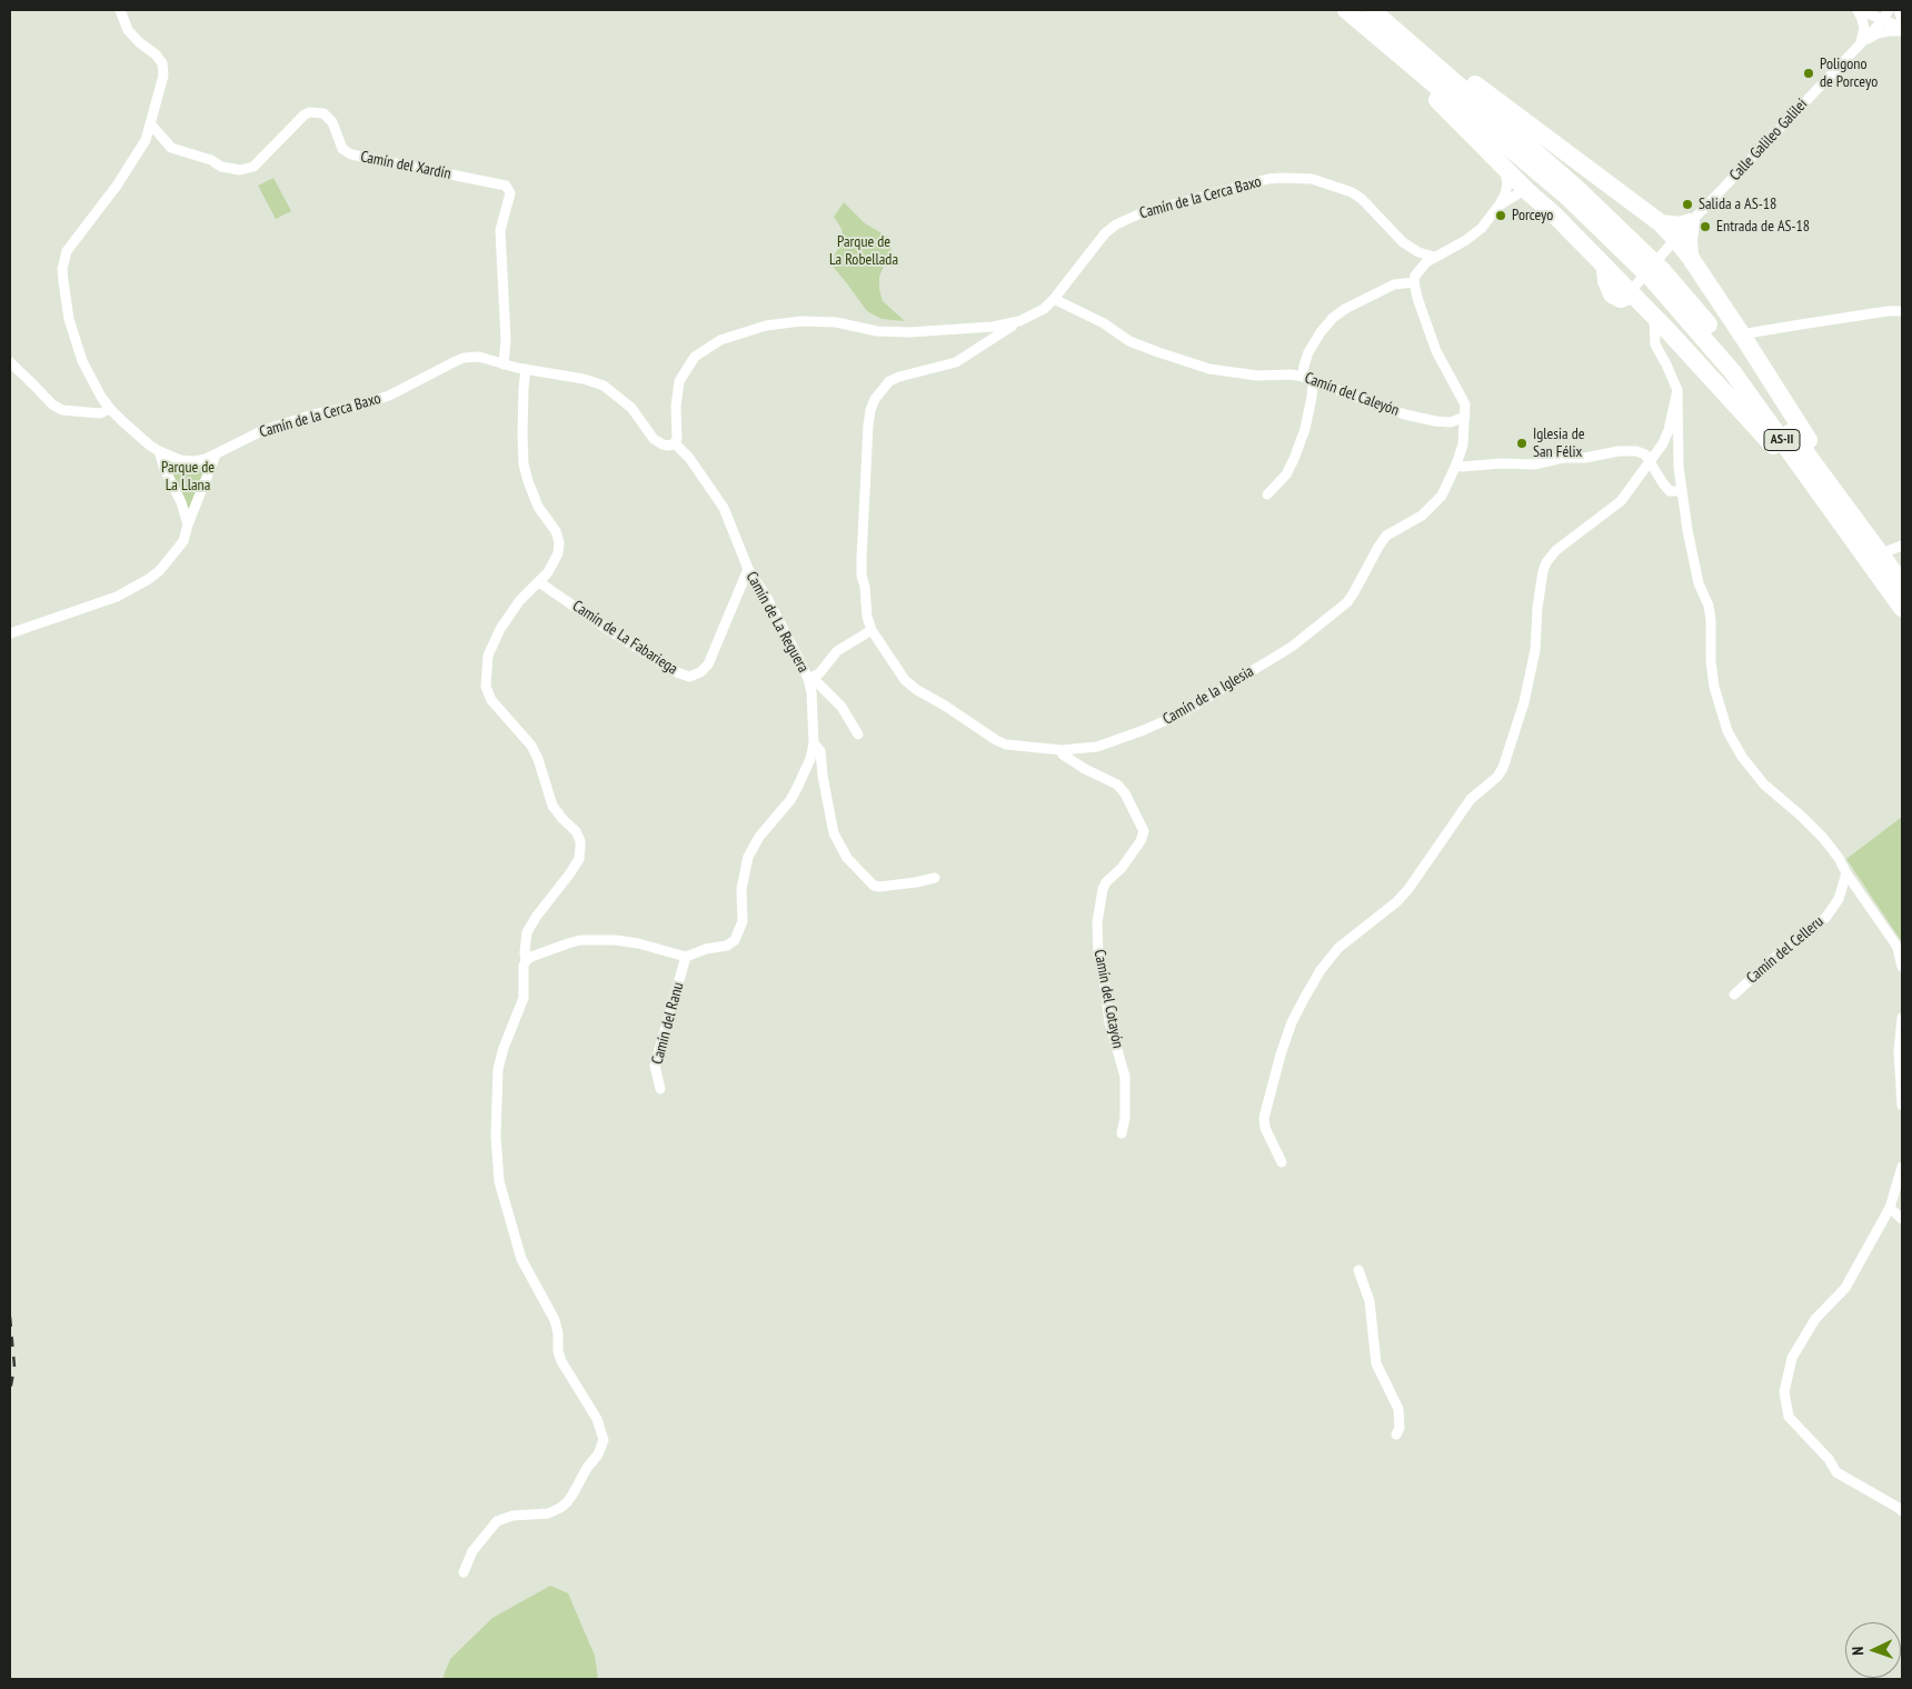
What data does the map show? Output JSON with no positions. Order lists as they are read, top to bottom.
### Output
{
  "streets": {
    "highway": ["AS-II"],
    "street": [
      "Calle Galileo Galilei",
      "Camín del Xardín",
      "Camín de la Cerca Baxo",
      "Camín del Caleyón",
      "Camín de La Reguera",
      "Camín de La Fabariega",
      "Camín de la Iglesia",
      "Camín del Celleru",
      "Camín del Cotayón",
      "Camín del Ranu"
    ]
  },
  "crossings": [
    ["Camín del Xardín", "Camín de la Cerca Baxo"],
    ["Camín de la Cerca Baxo", "Camín del Caleyón"],
    ["Camín de la Cerca Baxo", "Camín de La Reguera"],
    ["Camín de la Cerca Baxo", "Camín de la Iglesia"],
    ["Camín del Caleyón", "Camín de la Iglesia"],
    ["Camín de La Reguera", "Camín de La Fabariega"],
    ["Camín de La Reguera", "Camín del Ranu"],
    ["Camín de la Iglesia", "Camín del Cotayón"]
  ],
  "parks": ["Parque de La Robellada", "Parque de La Llana"],
  "places": [
    "Poligono de Porceyo",
    "Salida a AS-18",
    "Porceyo",
    "Entrada de AS-18",
    "Iglesia de San Félix"
  ],
  "north": "left"
}
